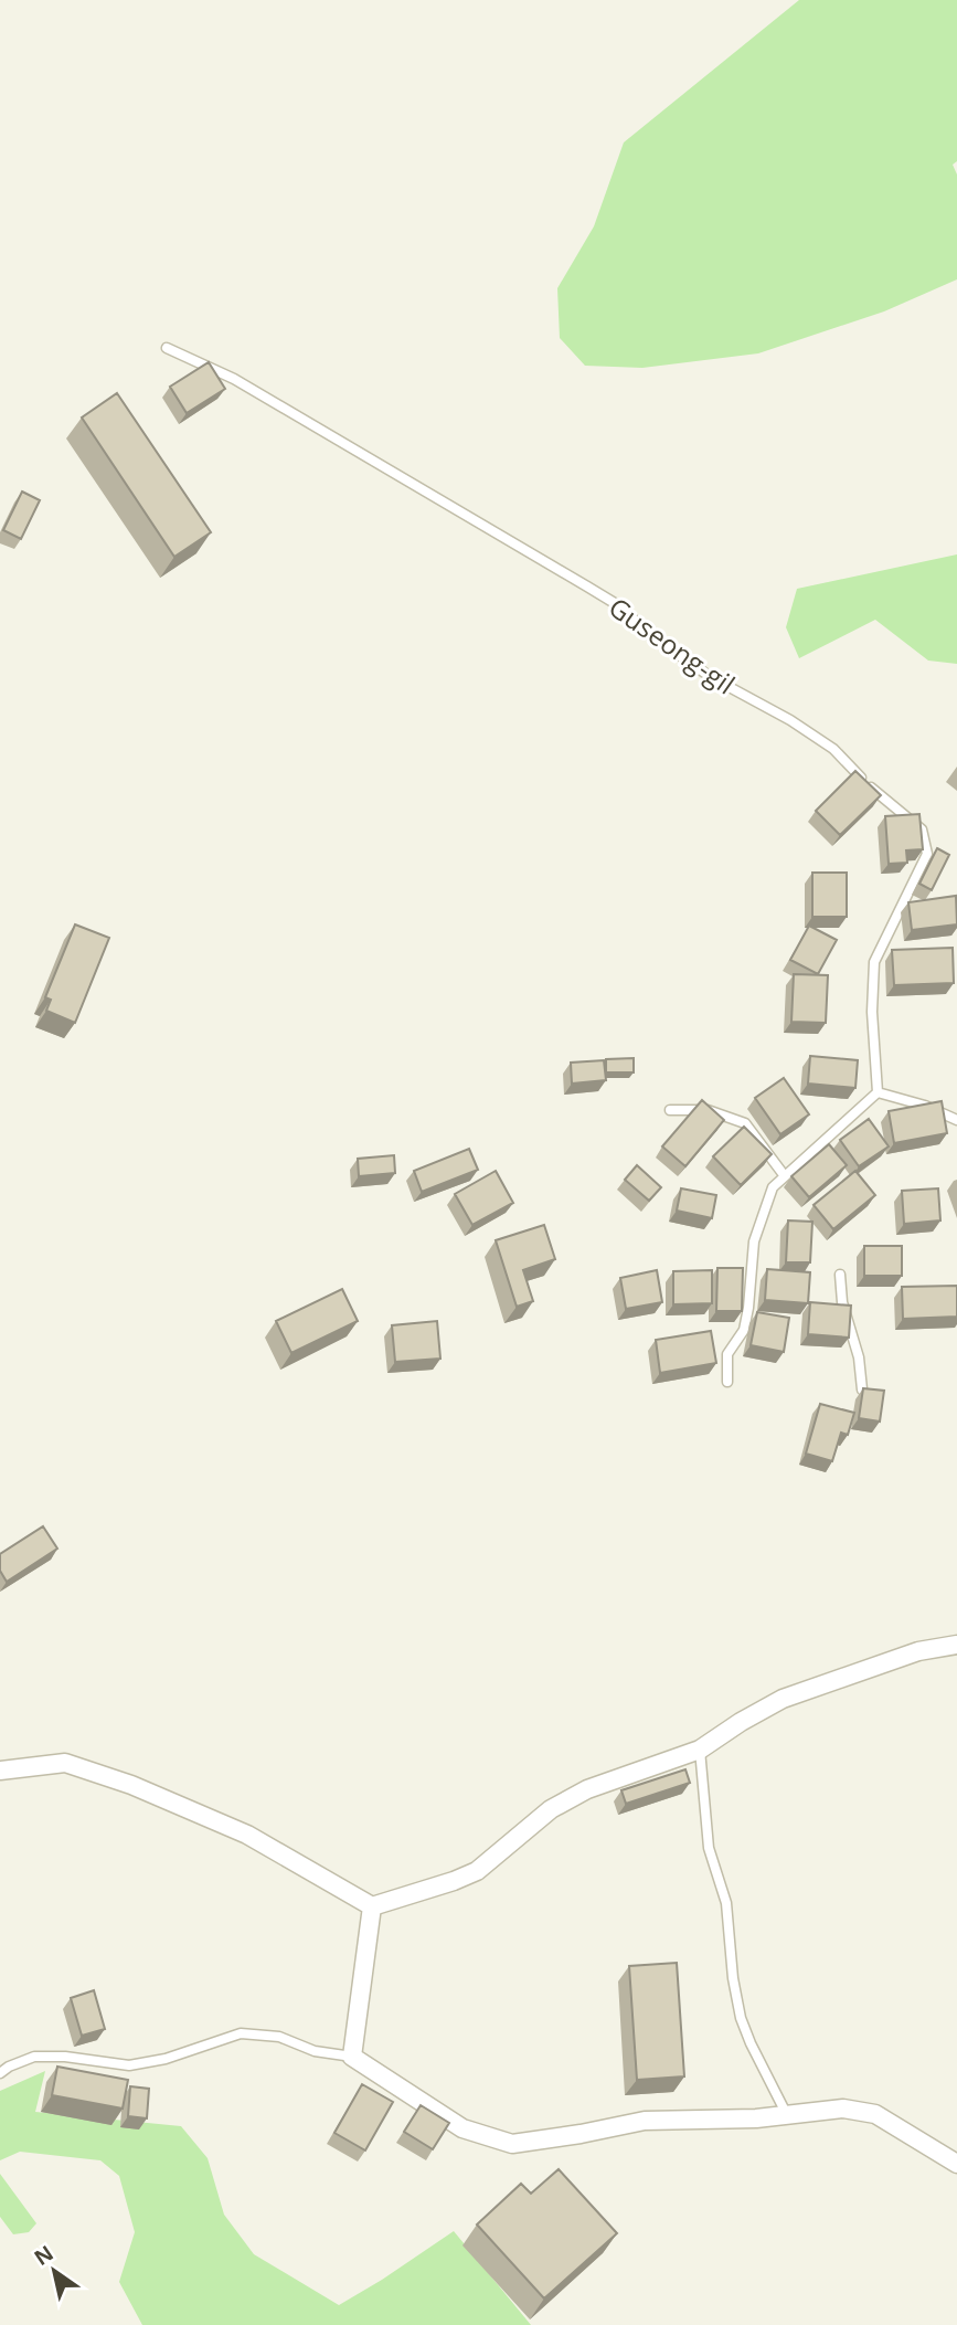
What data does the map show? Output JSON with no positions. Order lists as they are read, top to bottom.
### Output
{
  "streets": {
    "lane": ["Guseong-gil"]
  },
  "north": "top left"
}
